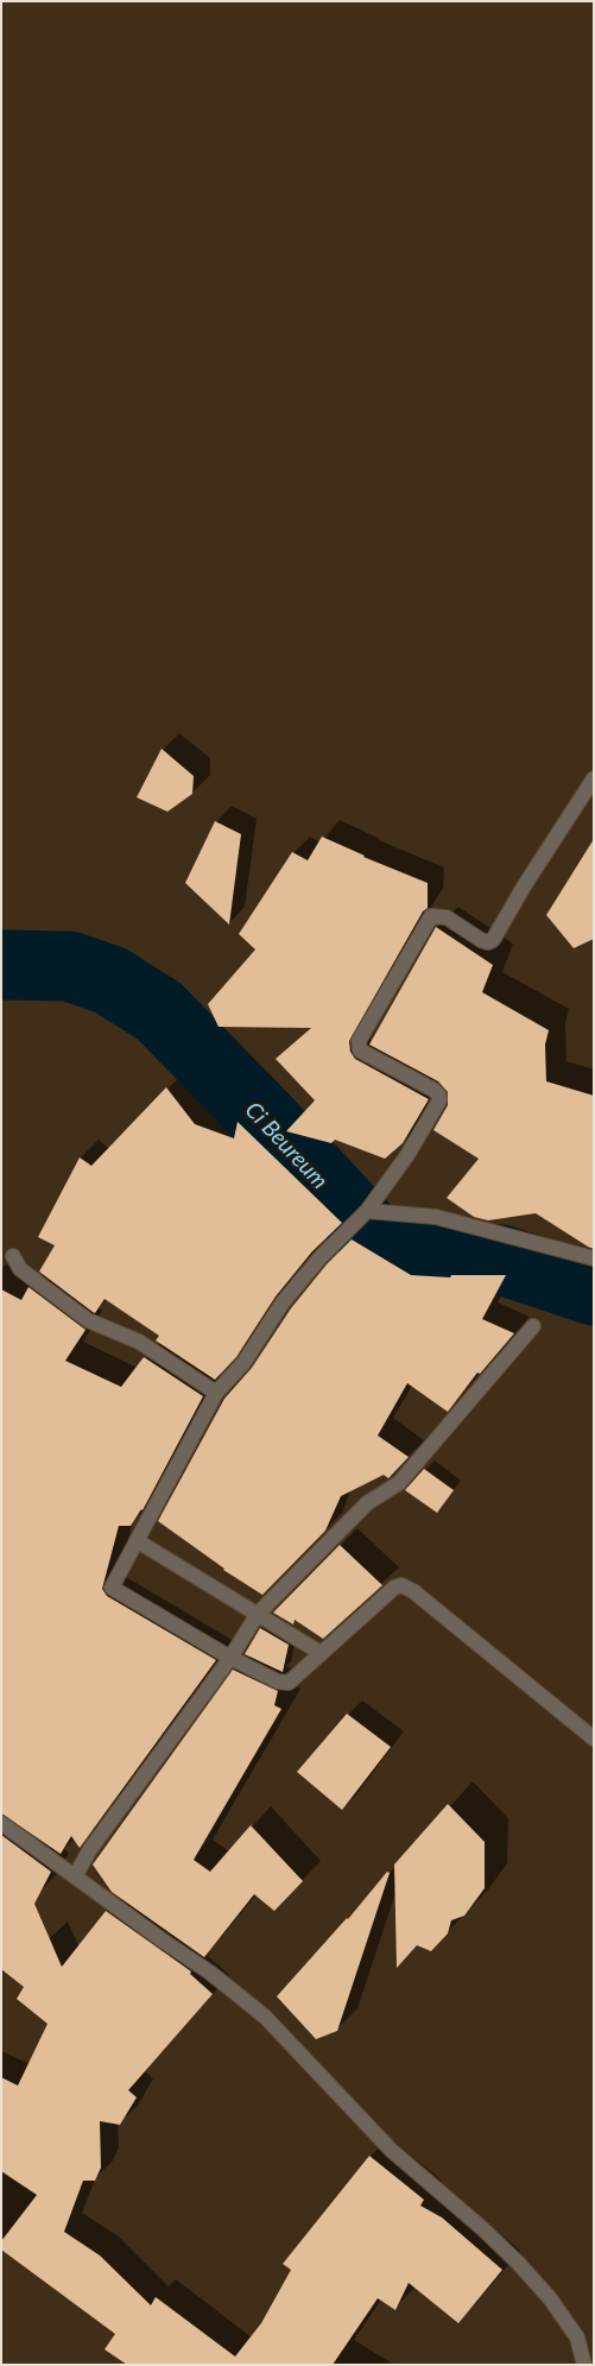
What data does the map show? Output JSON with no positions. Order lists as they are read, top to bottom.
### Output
{
  "water": ["Ci Beureum"]
}
